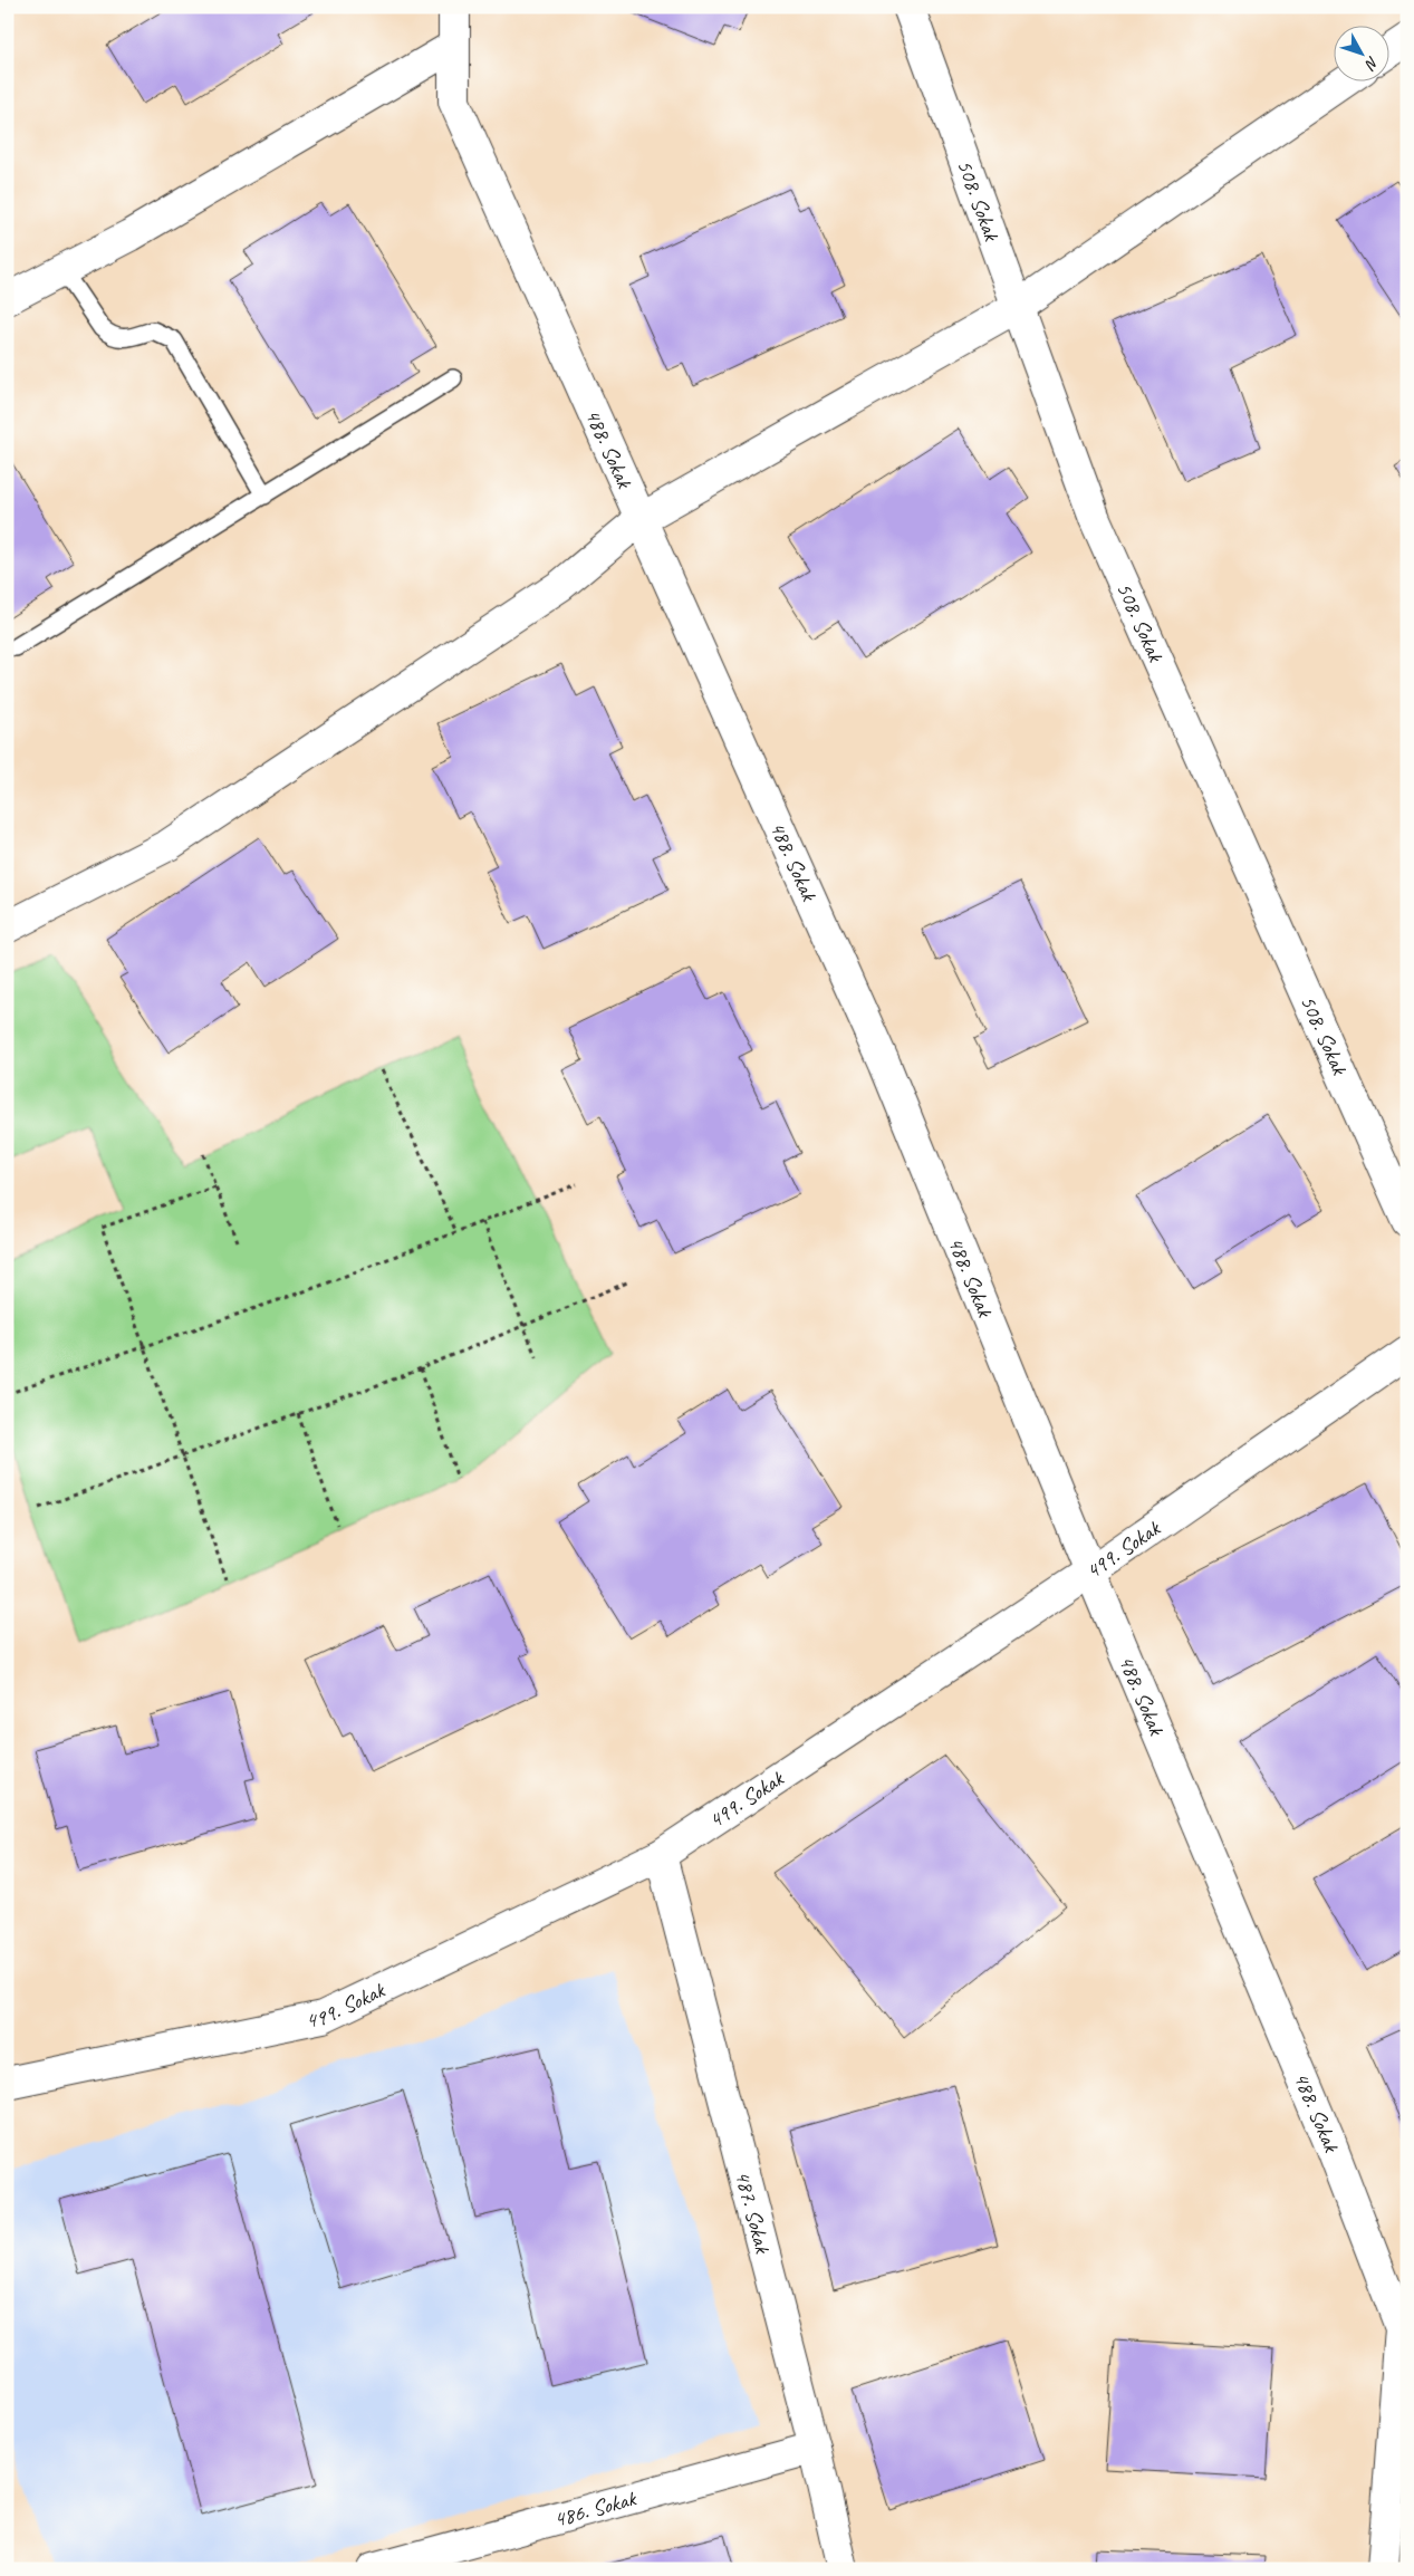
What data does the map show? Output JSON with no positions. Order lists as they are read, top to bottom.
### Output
{
  "streets": {
    "street": [
      "508. Sokak",
      "488. Sokak",
      "499. Sokak",
      "487. Sokak",
      "486. Sokak"
    ]
  },
  "crossings": [
    ["488. Sokak", "499. Sokak"],
    ["499. Sokak", "487. Sokak"],
    ["487. Sokak", "486. Sokak"]
  ],
  "north": "bottom right"
}
